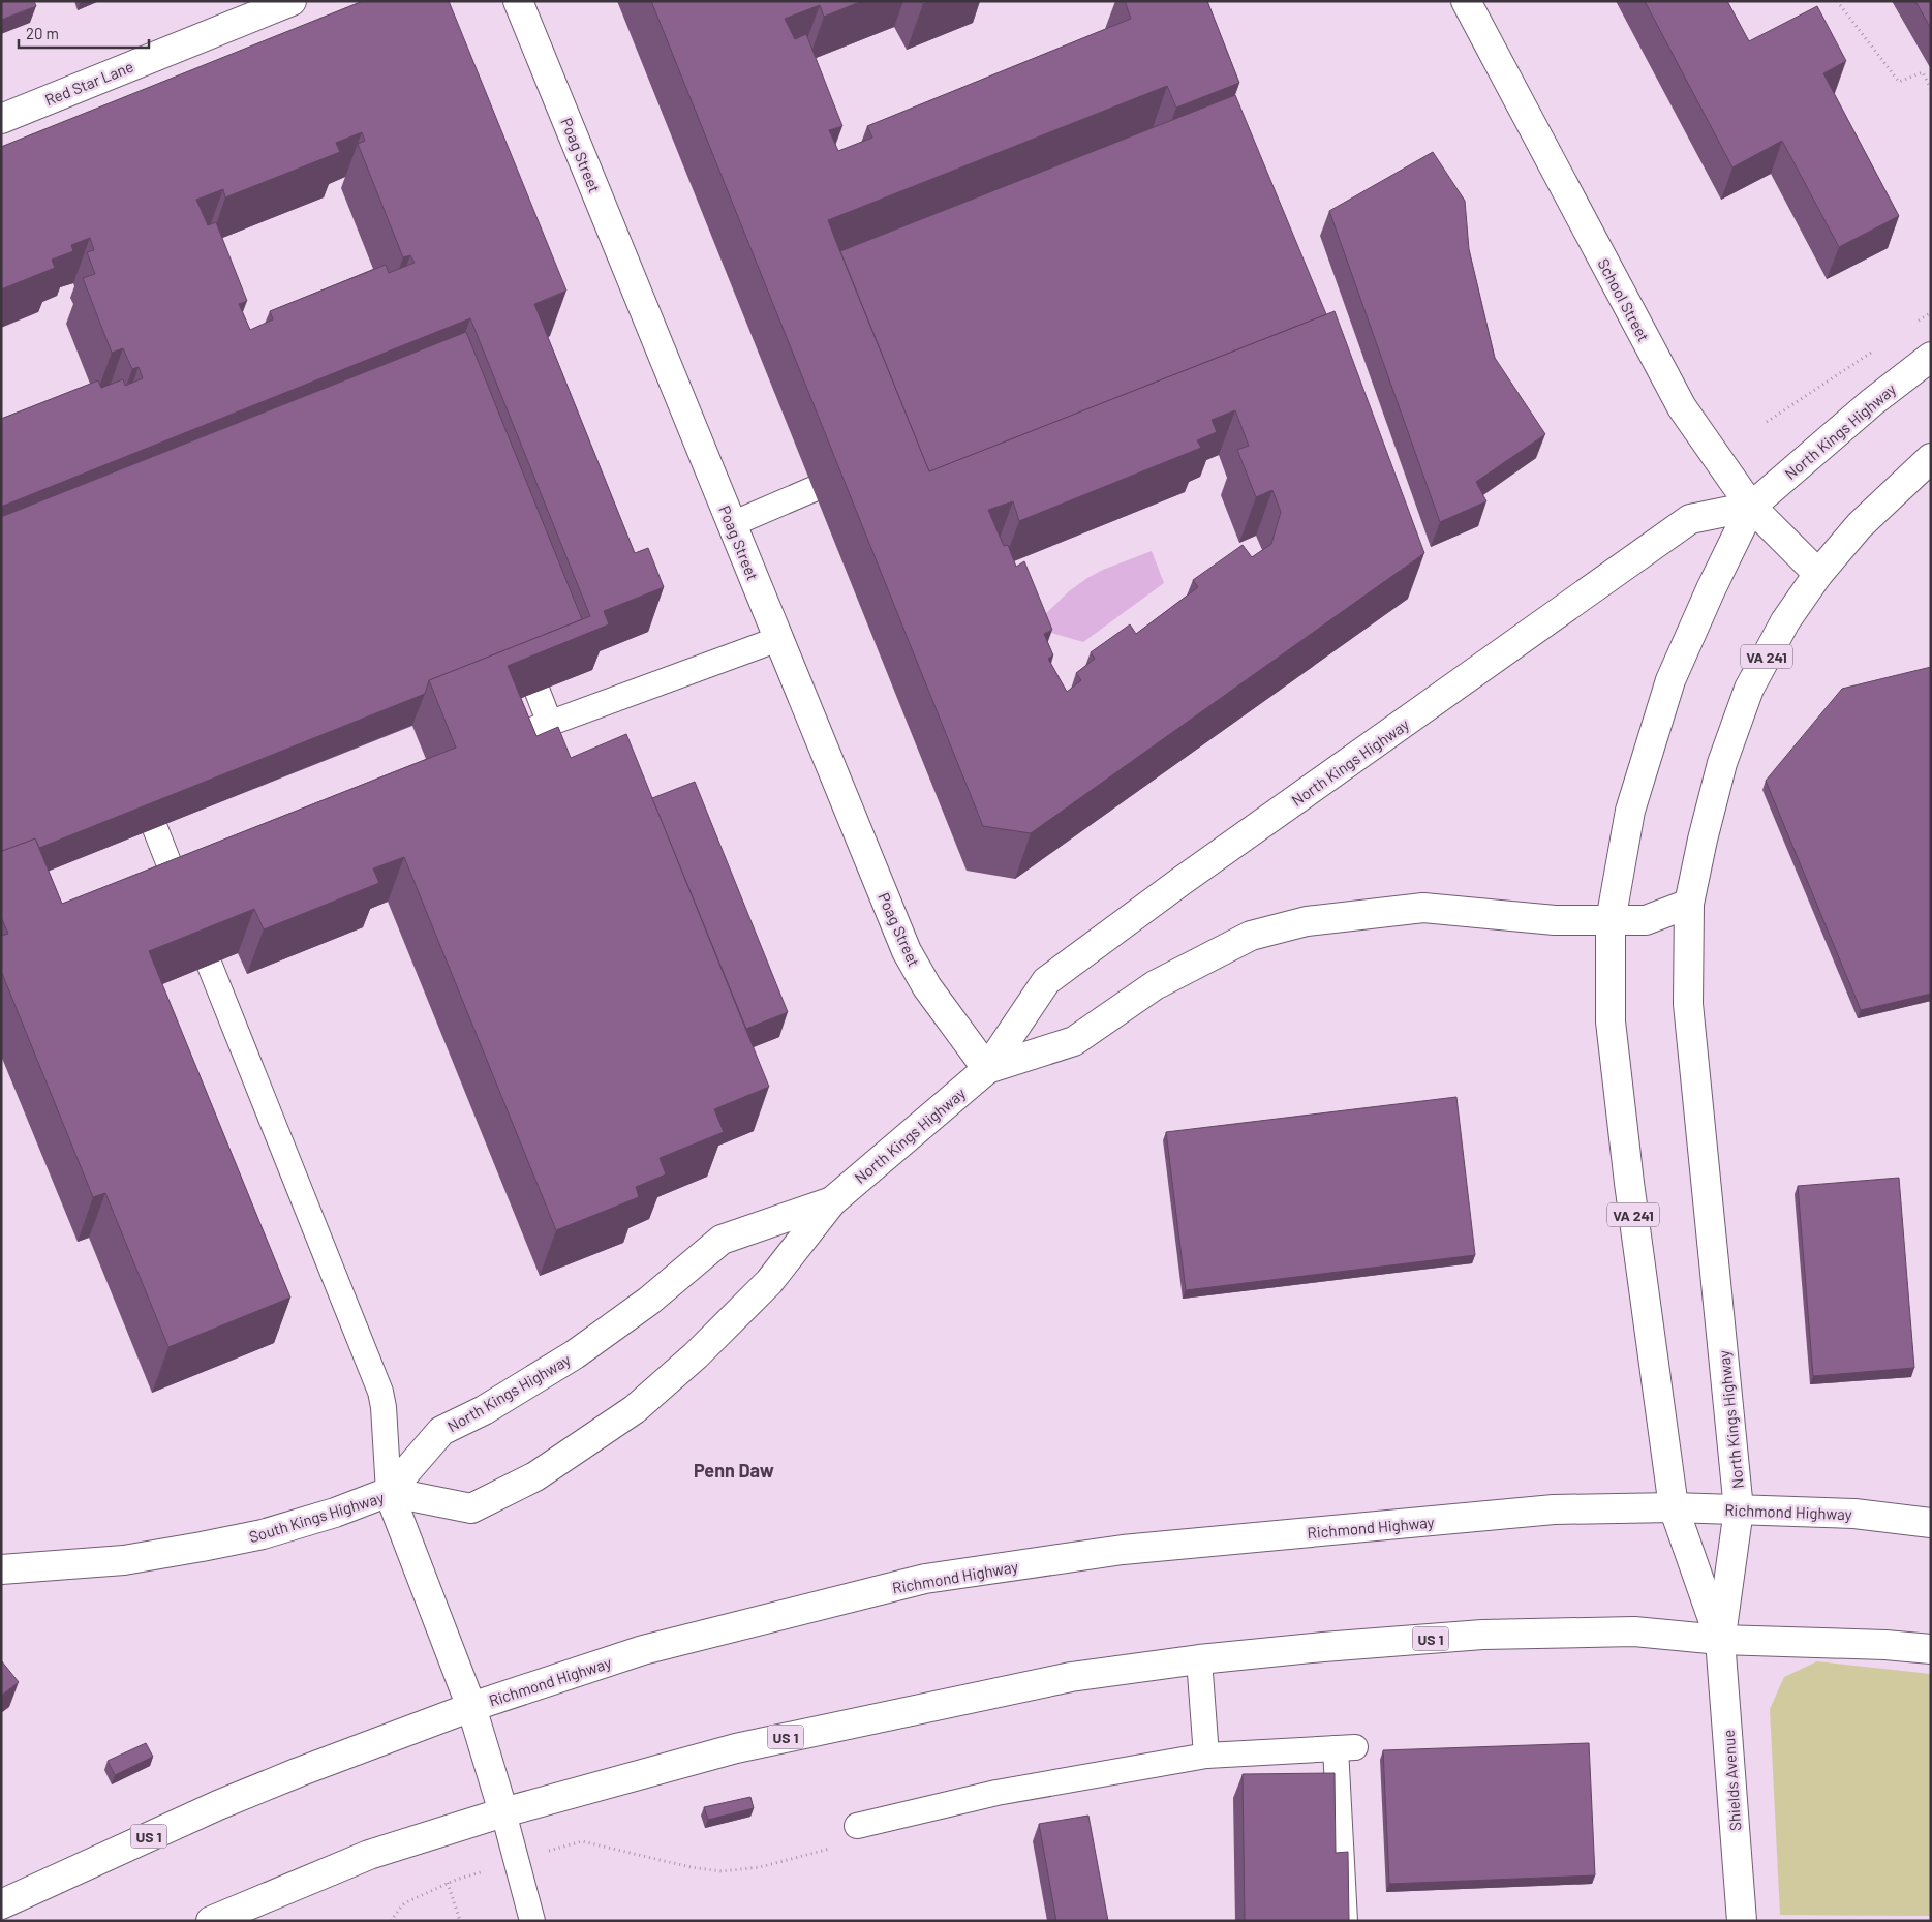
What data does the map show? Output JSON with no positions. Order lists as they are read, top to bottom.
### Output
{
  "streets": {
    "main road": [
      "Red Star Lane",
      "Poag Street",
      "School Street",
      "North Kings Highway",
      "VA 241",
      "Richmond Highway",
      "South Kings Highway",
      "US 1",
      "Shields Avenue"
    ]
  },
  "crossings": [
    ["Poag Street", "North Kings Highway"],
    ["School Street", "North Kings Highway"],
    ["North Kings Highway", "Richmond Highway"],
    ["North Kings Highway", "South Kings Highway"],
    ["North Kings Highway", "US 1"],
    ["North Kings Highway", "Shields Avenue"],
    ["Richmond Highway", "South Kings Highway"],
    ["South Kings Highway", "US 1"],
    ["US 1", "Shields Avenue"]
  ],
  "districts": ["Penn Daw"],
  "scale_bar": "20 m"
}
